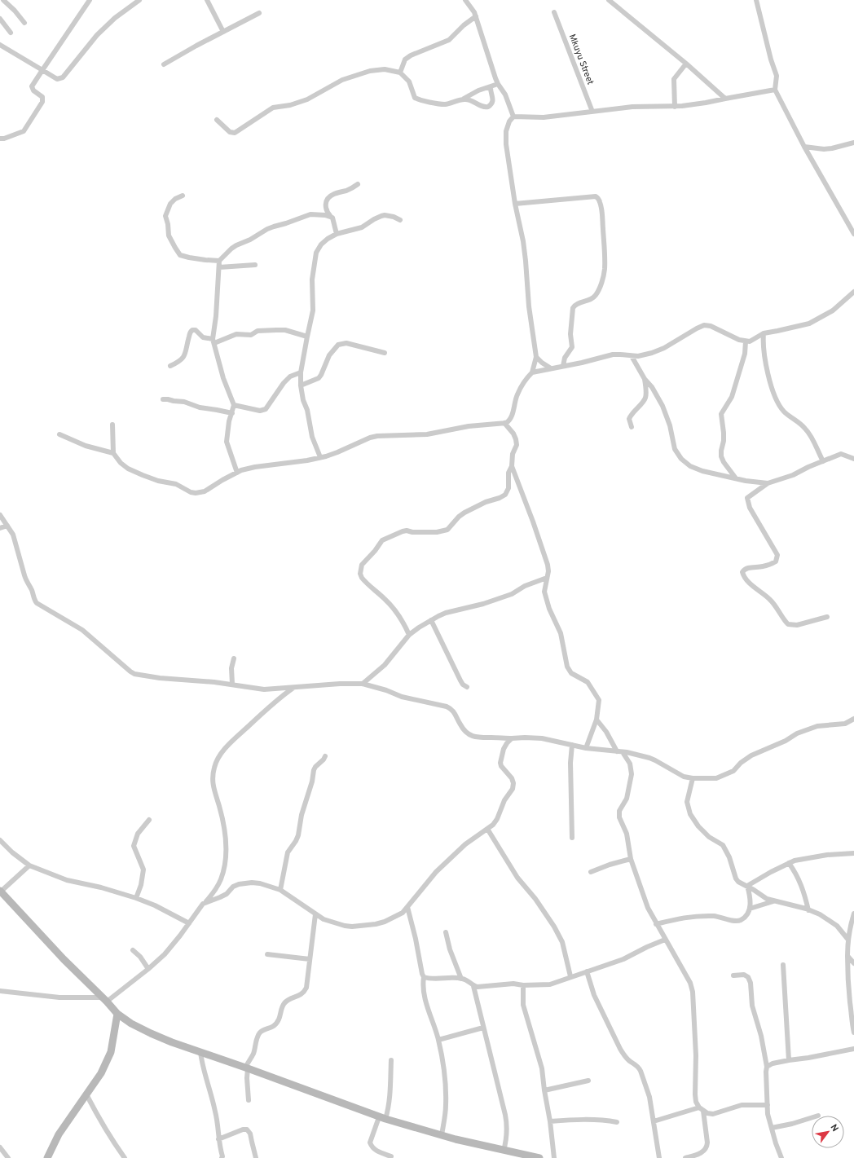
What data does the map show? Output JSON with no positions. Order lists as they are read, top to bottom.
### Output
{
  "streets": {
    "street": ["Mkuyu Street"]
  },
  "north": "top right"
}
